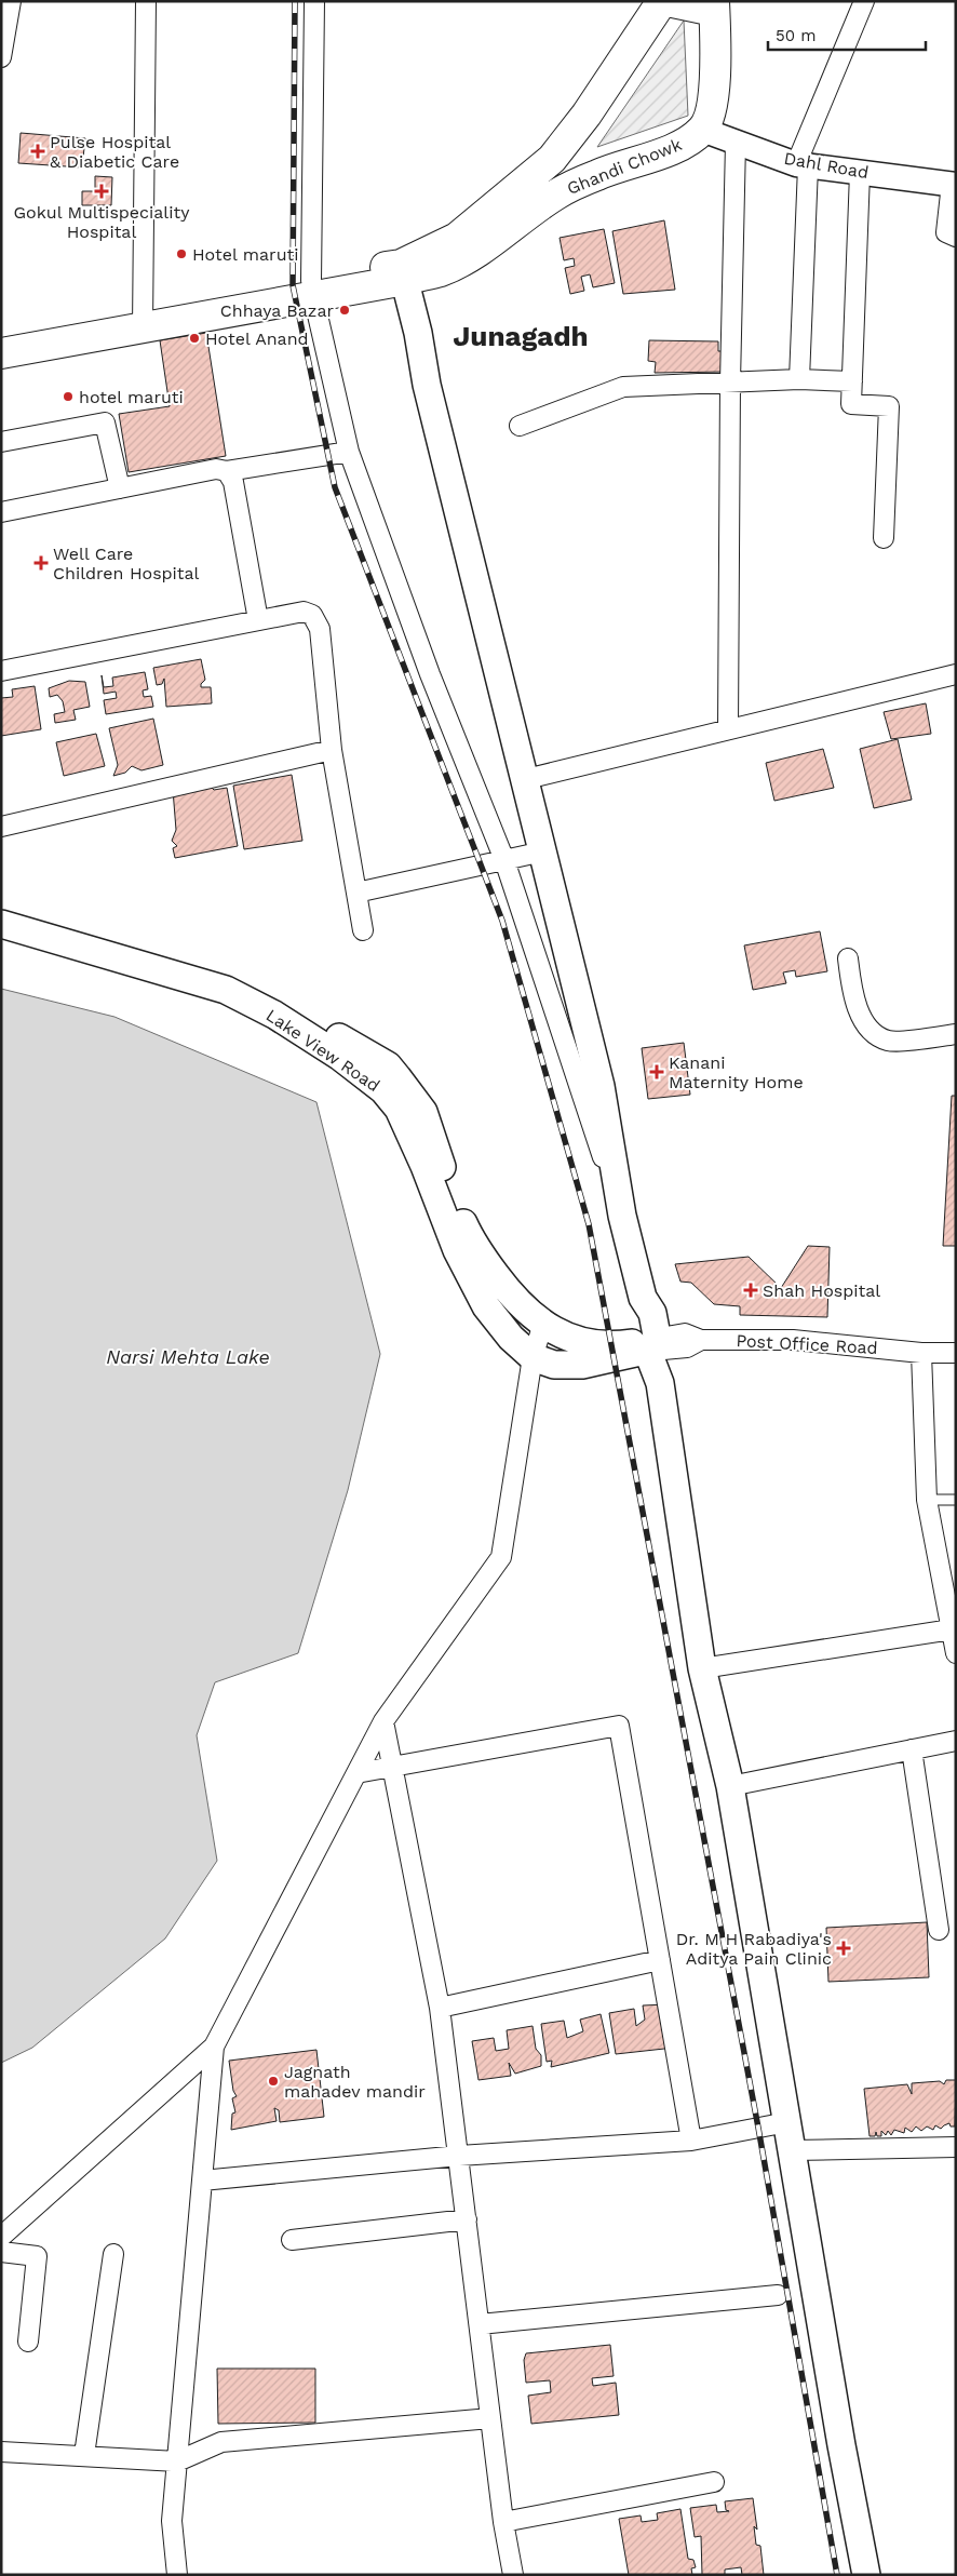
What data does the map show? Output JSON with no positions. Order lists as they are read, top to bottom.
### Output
{
  "streets": {
    "main road": ["Ghandi Chowk", "Lake View Road"],
    "street": ["Dahl Road", "Post Office Road"]
  },
  "crossings": [
    ["Dahl Road", "Ghandi Chowk"],
    ["Lake View Road", "Post Office Road"]
  ],
  "districts": ["Junagadh"],
  "water": ["Narsi Mehta Lake"],
  "places": {
    "health": [
      "Pulse Hospital & Diabetic Care",
      "Gokul Multispeciality Hospital",
      "Well Care Children Hospital",
      "Kanani Maternity Home",
      "Shah Hospital",
      "Dr. M H Rabadiya's Aditya Pain Clinic"
    ],
    "other": [
      "Hotel maruti",
      "Chhaya Bazar",
      "Hotel Anand",
      "hotel maruti",
      "Jagnath mahadev mandir"
    ]
  },
  "scale_bar": "50 m"
}
